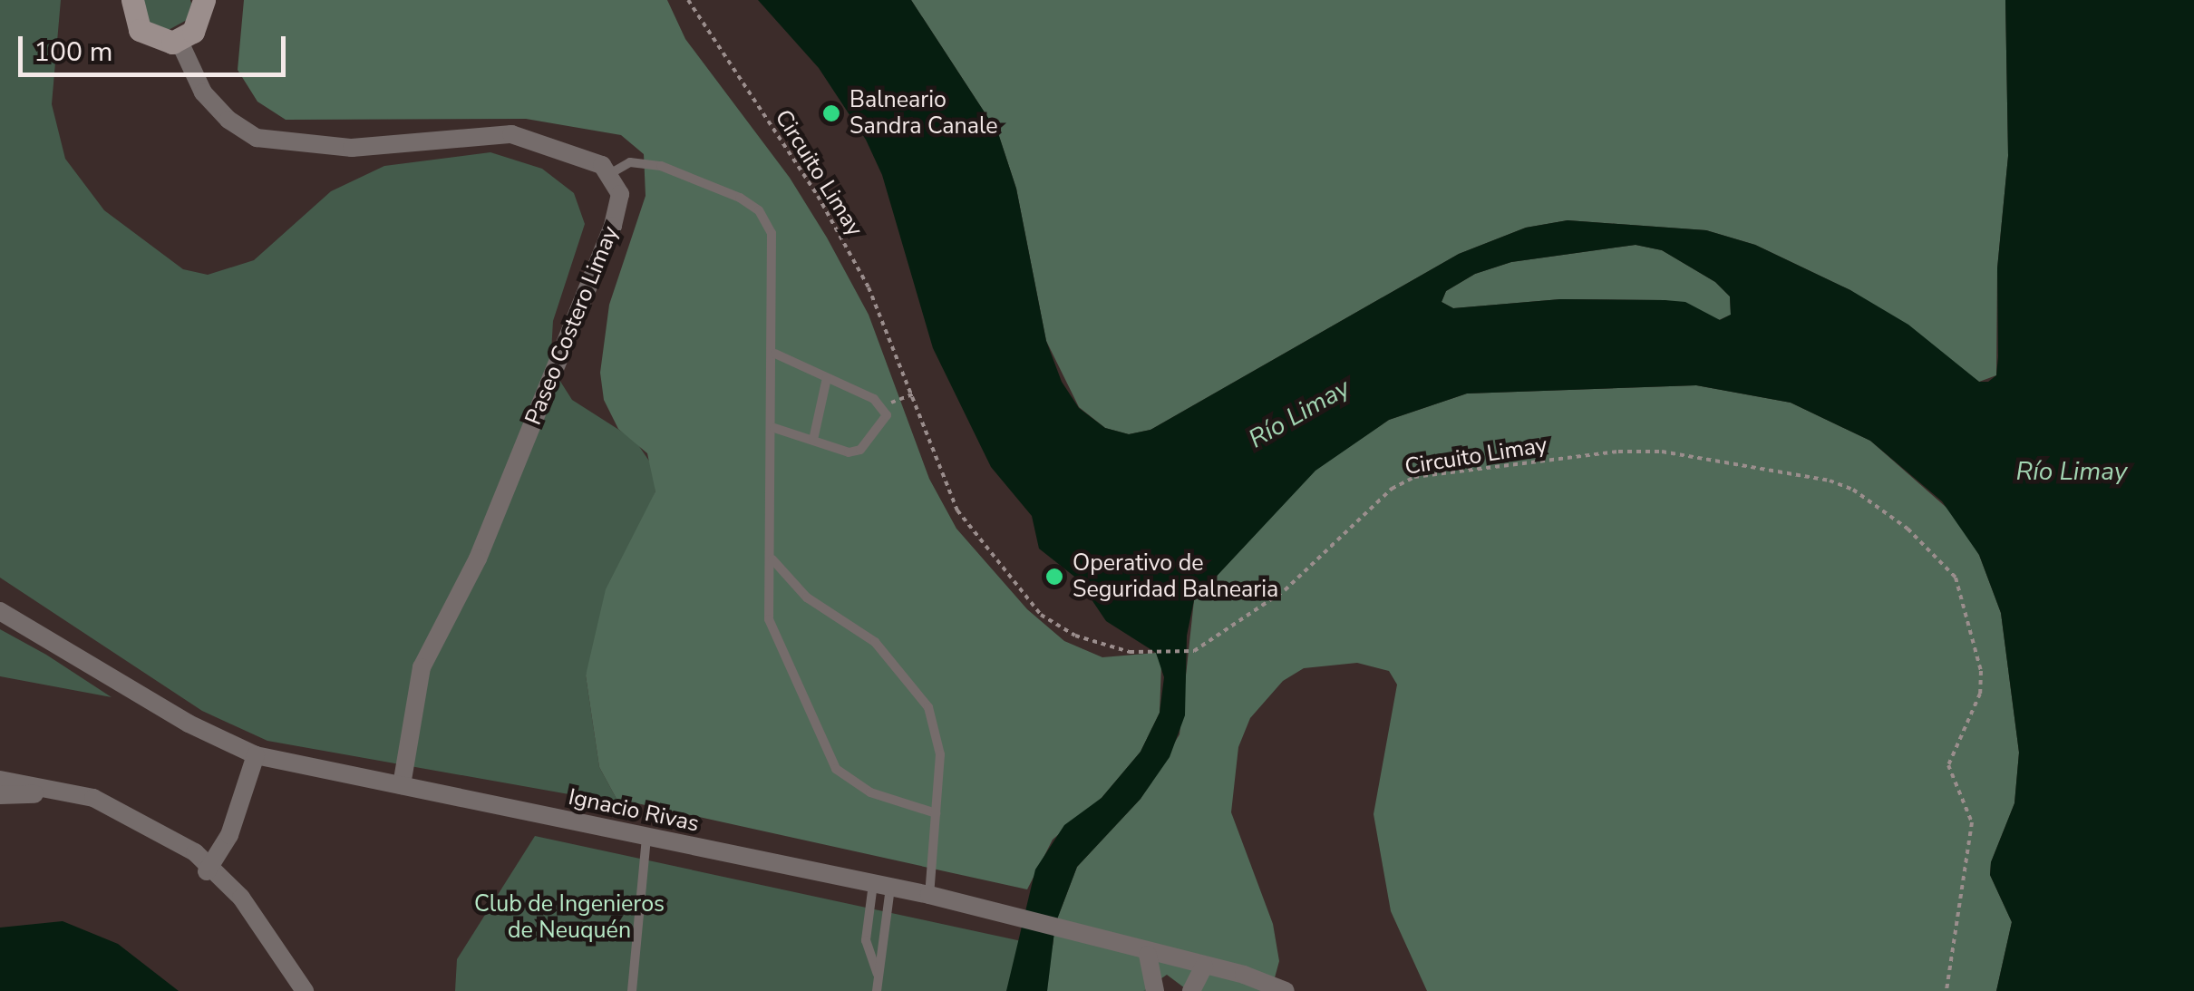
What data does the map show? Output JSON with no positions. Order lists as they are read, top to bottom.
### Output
{
  "streets": {
    "street": ["Paseo Costero Limay", "Ignacio Rivas"],
    "path": ["Circuito Limay"]
  },
  "crossings": [
    ["Paseo Costero Limay", "Ignacio Rivas"]
  ],
  "water": ["Río Limay"],
  "parks": ["Club de Ingenieros de Neuquén"],
  "places": ["Balneario Sandra Canale", "Operativo de Seguridad Balnearia"],
  "scale_bar": "100 m"
}
